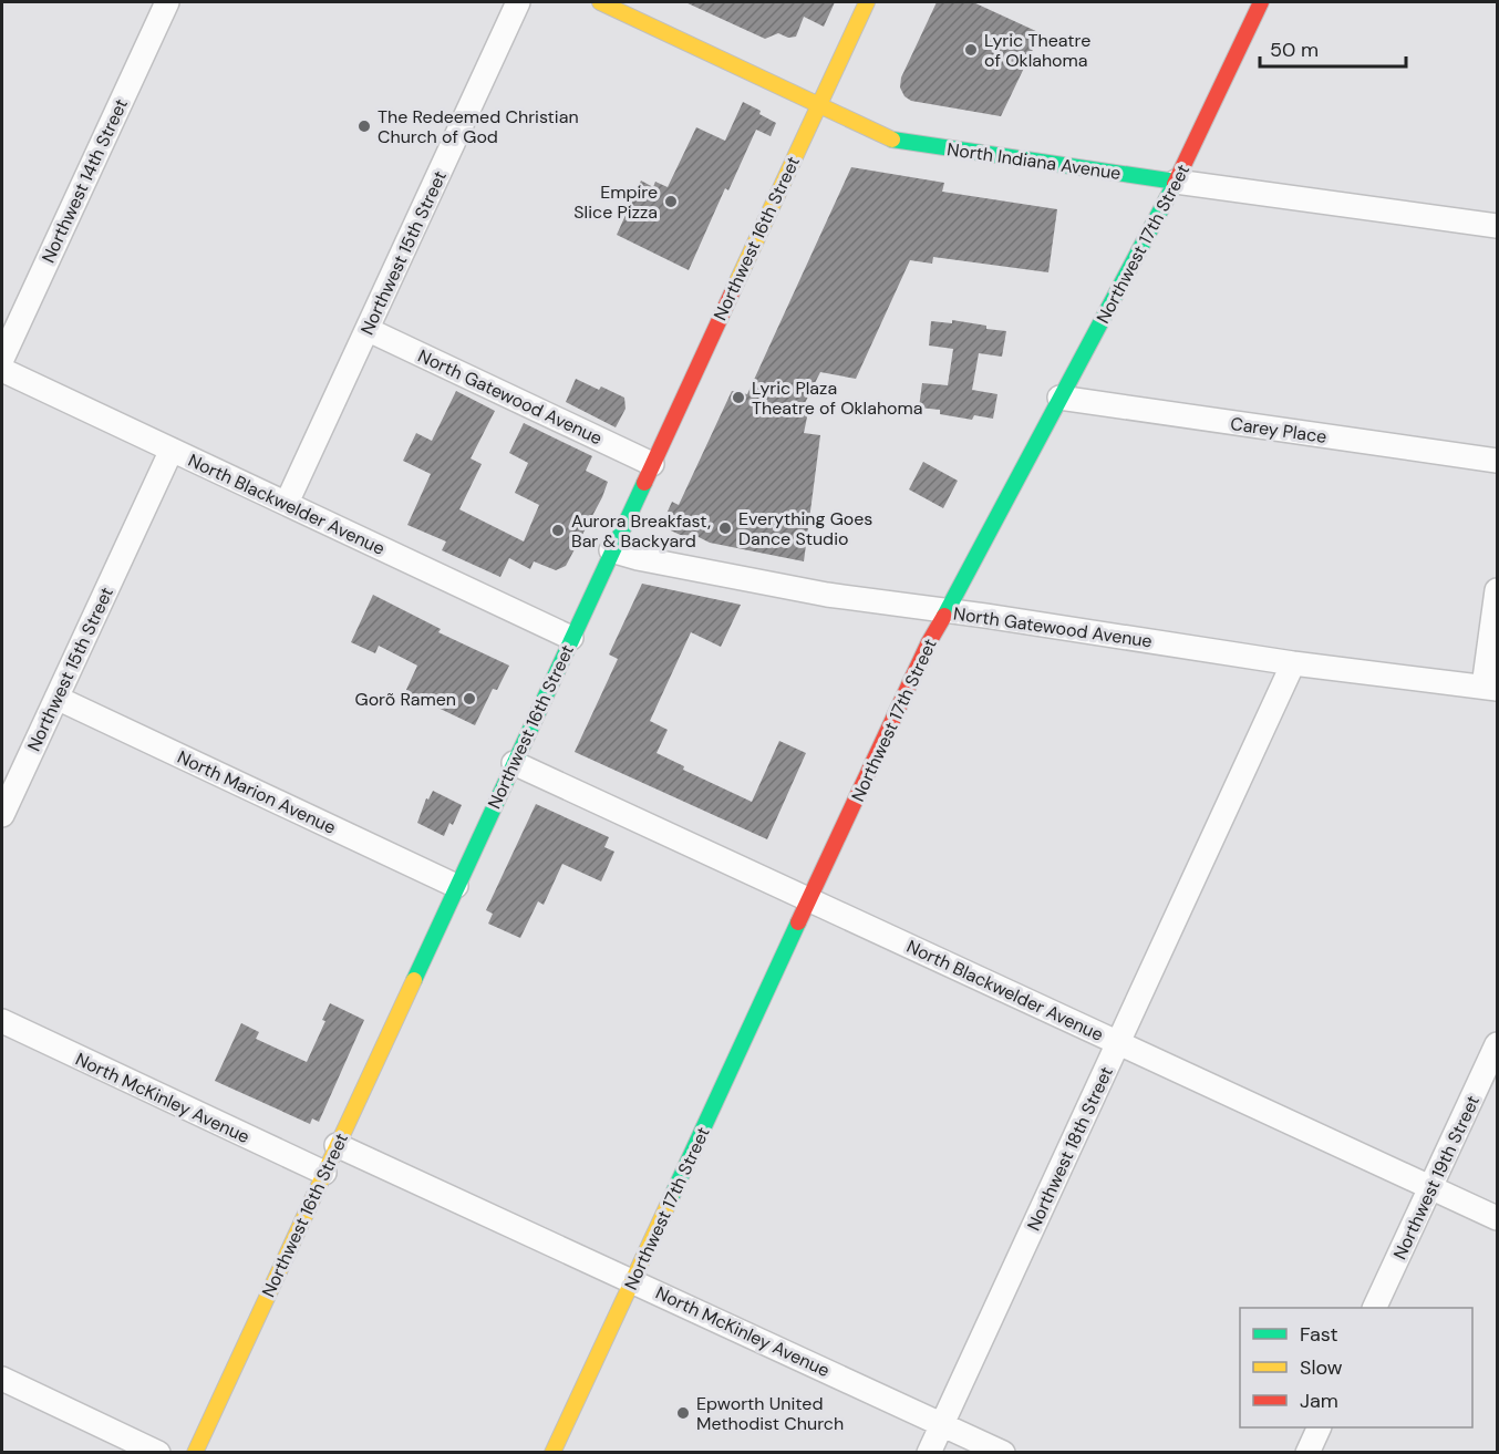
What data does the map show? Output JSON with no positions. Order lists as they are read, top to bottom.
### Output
{
  "streets": {
    "street": [
      "North Indiana Avenue",
      "Northwest 14th Street",
      "Northwest 16th Street",
      "Northwest 17th Street",
      "Northwest 15th Street",
      "North Gatewood Avenue",
      "Carey Place",
      "North Blackwelder Avenue",
      "North Marion Avenue",
      "North McKinley Avenue",
      "Northwest 18th Street",
      "Northwest 19th Street"
    ]
  },
  "crossings": [
    ["North Indiana Avenue", "Northwest 16th Street"],
    ["North Indiana Avenue", "Northwest 17th Street"],
    ["Northwest 16th Street", "North Gatewood Avenue"],
    ["Northwest 16th Street", "North Blackwelder Avenue"],
    ["Northwest 16th Street", "North Marion Avenue"],
    ["Northwest 16th Street", "North McKinley Avenue"],
    ["Northwest 17th Street", "North Gatewood Avenue"],
    ["Northwest 17th Street", "Carey Place"],
    ["Northwest 17th Street", "North Blackwelder Avenue"],
    ["Northwest 17th Street", "North McKinley Avenue"],
    ["Northwest 15th Street", "North Gatewood Avenue"],
    ["Northwest 15th Street", "North Blackwelder Avenue"],
    ["Northwest 15th Street", "North Marion Avenue"],
    ["North Gatewood Avenue", "Northwest 18th Street"],
    ["North Blackwelder Avenue", "Northwest 18th Street"],
    ["North Blackwelder Avenue", "Northwest 19th Street"],
    ["North McKinley Avenue", "Northwest 18th Street"]
  ],
  "places": [
    "Lyric Theatre of Oklahoma",
    "The Redeemed Christian Church of God",
    "Empire Slice Pizza",
    "Lyric Plaza Theatre of Oklahoma",
    "Everything Goes Dance Studio",
    "Aurora Breakfast, Bar & Backyard",
    "Gorõ Ramen",
    "Epworth United Methodist Church"
  ],
  "legend": ["Fast", "Slow", "Jam"],
  "scale_bar": "50 m"
}
